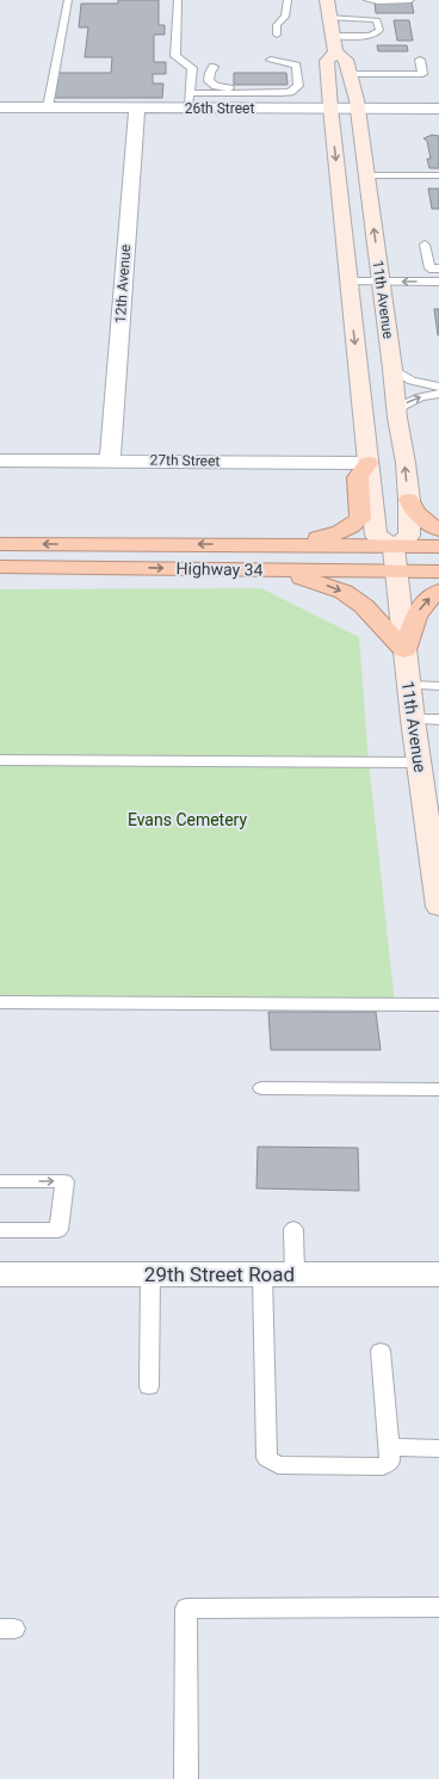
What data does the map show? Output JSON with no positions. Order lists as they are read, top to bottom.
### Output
{
  "streets": {
    "highway": ["Highway 34"],
    "main road": ["11th Avenue"],
    "street": [
      "26th Street",
      "12th Avenue",
      "27th Street",
      "29th Street Road"
    ]
  },
  "crossings": [
    ["26th Street", "12th Avenue"],
    ["26th Street", "11th Avenue"],
    ["12th Avenue", "27th Street"],
    ["11th Avenue", "27th Street"],
    ["11th Avenue", "Highway 34"]
  ],
  "parks": ["Evans Cemetery"]
}
